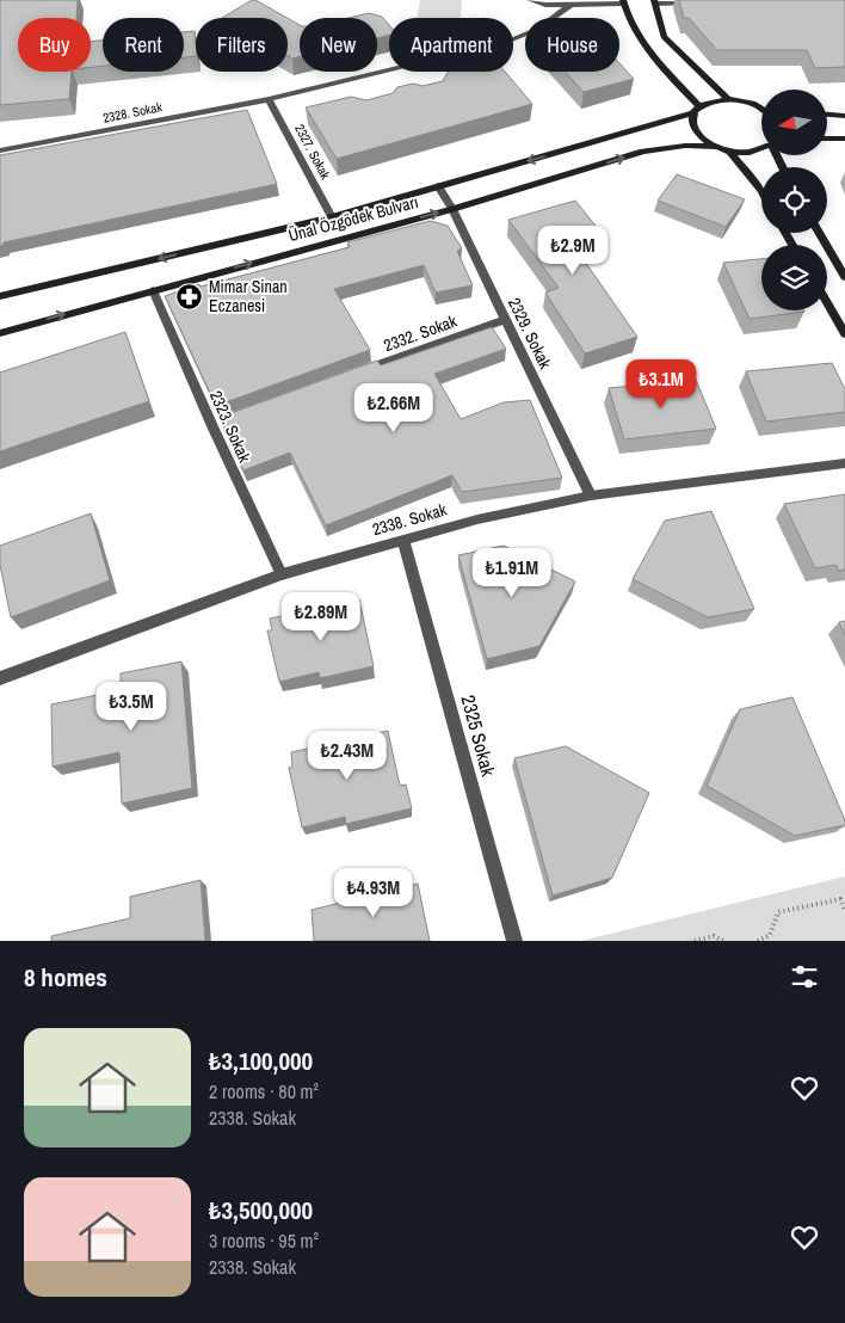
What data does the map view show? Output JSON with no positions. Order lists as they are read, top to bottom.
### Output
{
  "streets": {
    "main road": ["Ünal Özgödek Bulvarı"],
    "street": [
      "2328. Sokak",
      "2327. Sokak",
      "2332. Sokak",
      "2329. Sokak",
      "2323. Sokak",
      "2338. Sokak",
      "2325 Sokak"
    ]
  },
  "crossings": [
    ["2328. Sokak", "2327. Sokak"],
    ["2327. Sokak", "Ünal Özgödek Bulvarı"],
    ["Ünal Özgödek Bulvarı", "2329. Sokak"],
    ["Ünal Özgödek Bulvarı", "2323. Sokak"],
    ["2332. Sokak", "2329. Sokak"],
    ["2329. Sokak", "2338. Sokak"],
    ["2323. Sokak", "2338. Sokak"],
    ["2338. Sokak", "2325 Sokak"]
  ],
  "places": {
    "pharmacy": ["Mimar Sinan Eczanesi"]
  },
  "north": "left",
  "page": {
    "chip": [
      "Buy",
      "Rent",
      "Filters",
      "New",
      "Apartment",
      "House"
    ],
    "price": [
      "₺2.9M",
      "₺3.1M",
      "₺2.66M",
      "₺1.91M",
      "₺2.89M",
      "₺3.5M",
      "₺2.43M",
      "₺4.93M"
    ],
    "heading": "8 homes",
    "list": [
      {
        "name": "₺3,100,000",
        "note": "2 rooms · 80 m² · 2338. Sokak"
      },
      {
        "name": "₺3,500,000",
        "note": "3 rooms · 95 m² · 2338. Sokak"
      }
    ]
  }
}
